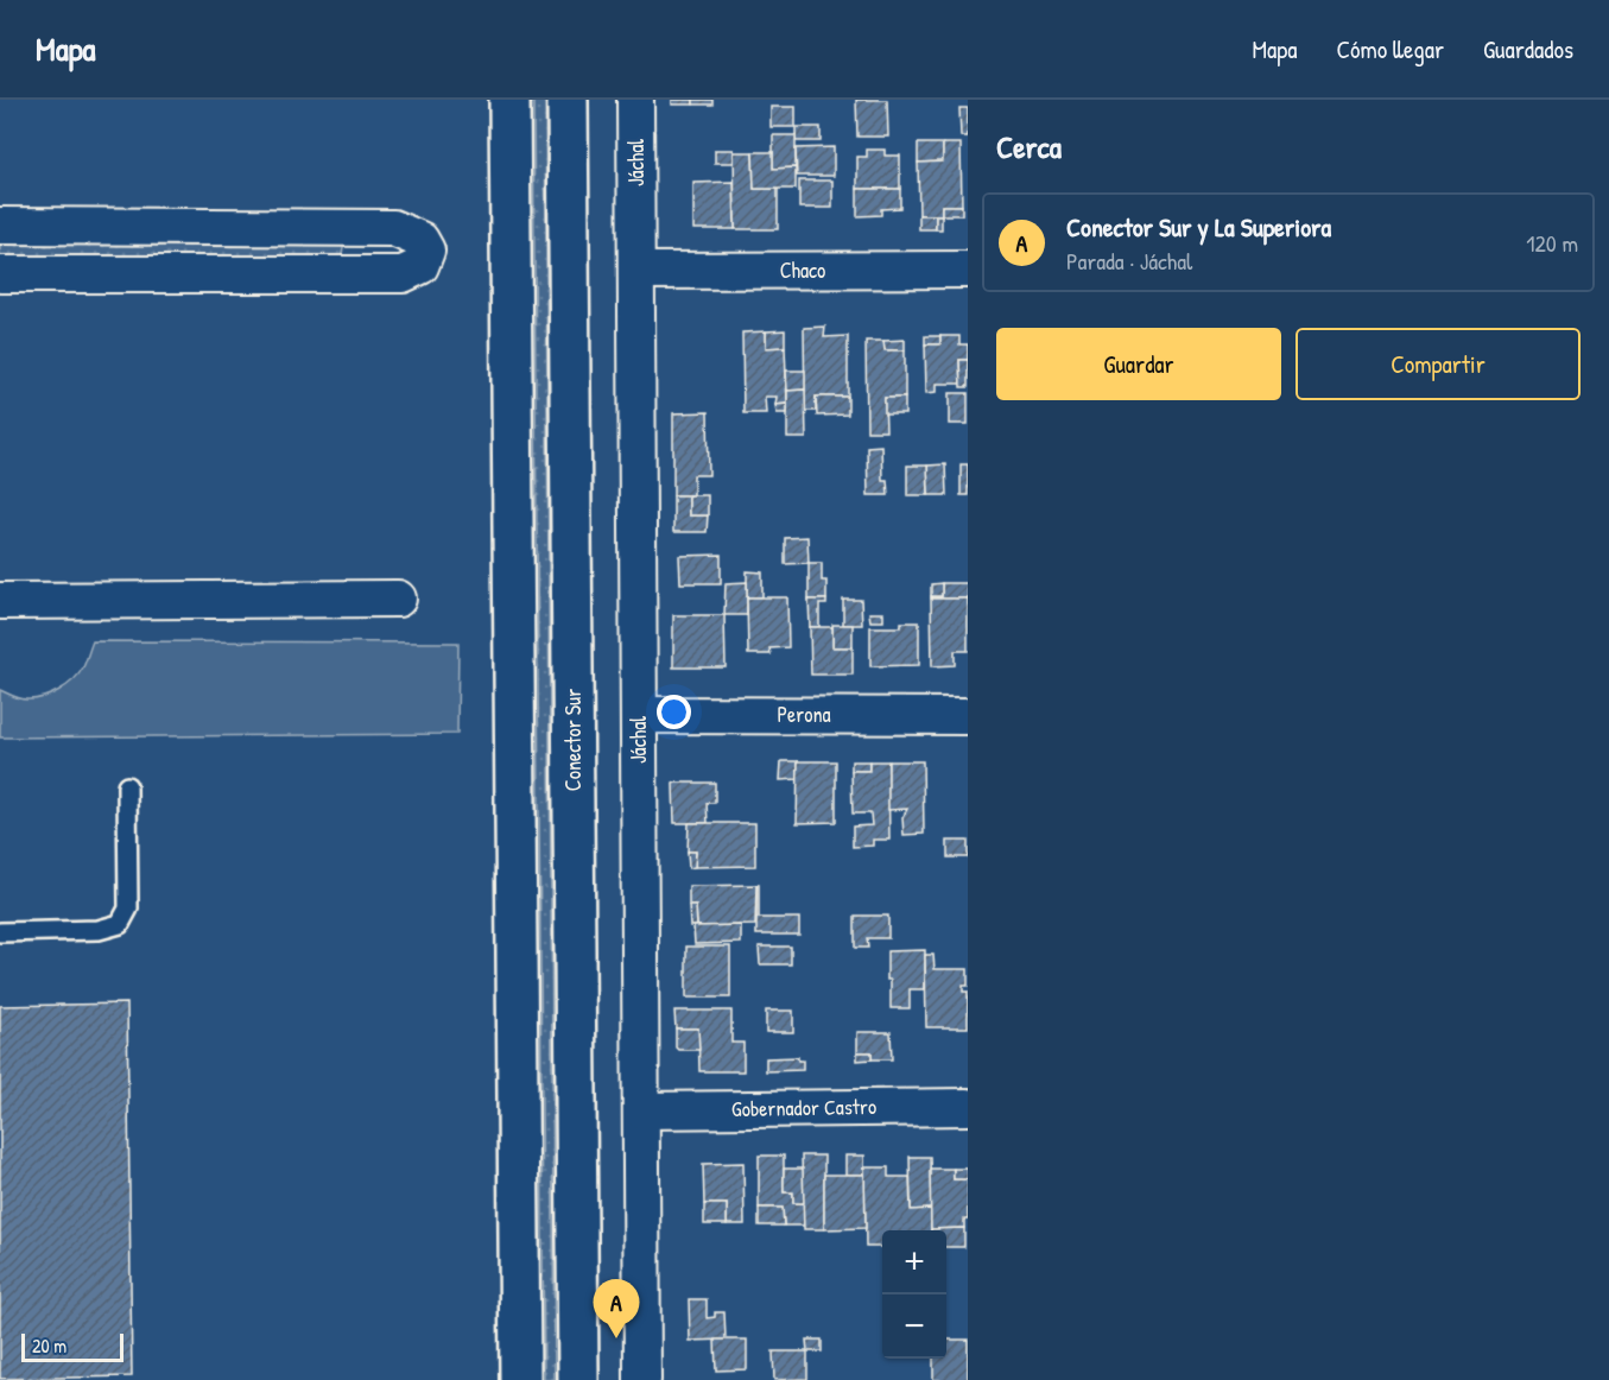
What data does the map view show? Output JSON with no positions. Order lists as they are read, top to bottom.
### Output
{
  "streets": {
    "main road": ["Conector Sur"],
    "street": [
      "Jáchal",
      "Chaco",
      "Perona",
      "Gobernador Castro"
    ]
  },
  "crossings": [
    ["Jáchal", "Chaco"],
    ["Jáchal", "Perona"],
    ["Jáchal", "Gobernador Castro"]
  ],
  "scale_bar": "20 m",
  "page": {
    "header": "Mapa",
    "nav": ["Mapa", "Cómo llegar", "Guardados"],
    "heading": "Cerca",
    "list": [
      {
        "mark": "A",
        "name": "Conector Sur y La Superiora",
        "note": "Parada · Jáchal",
        "value": "120 m"
      }
    ],
    "buttons": ["Guardar", "Compartir"],
    "map_buttons": ["+", "−"],
    "pins": "A",
    "scale": "20 m"
  }
}
